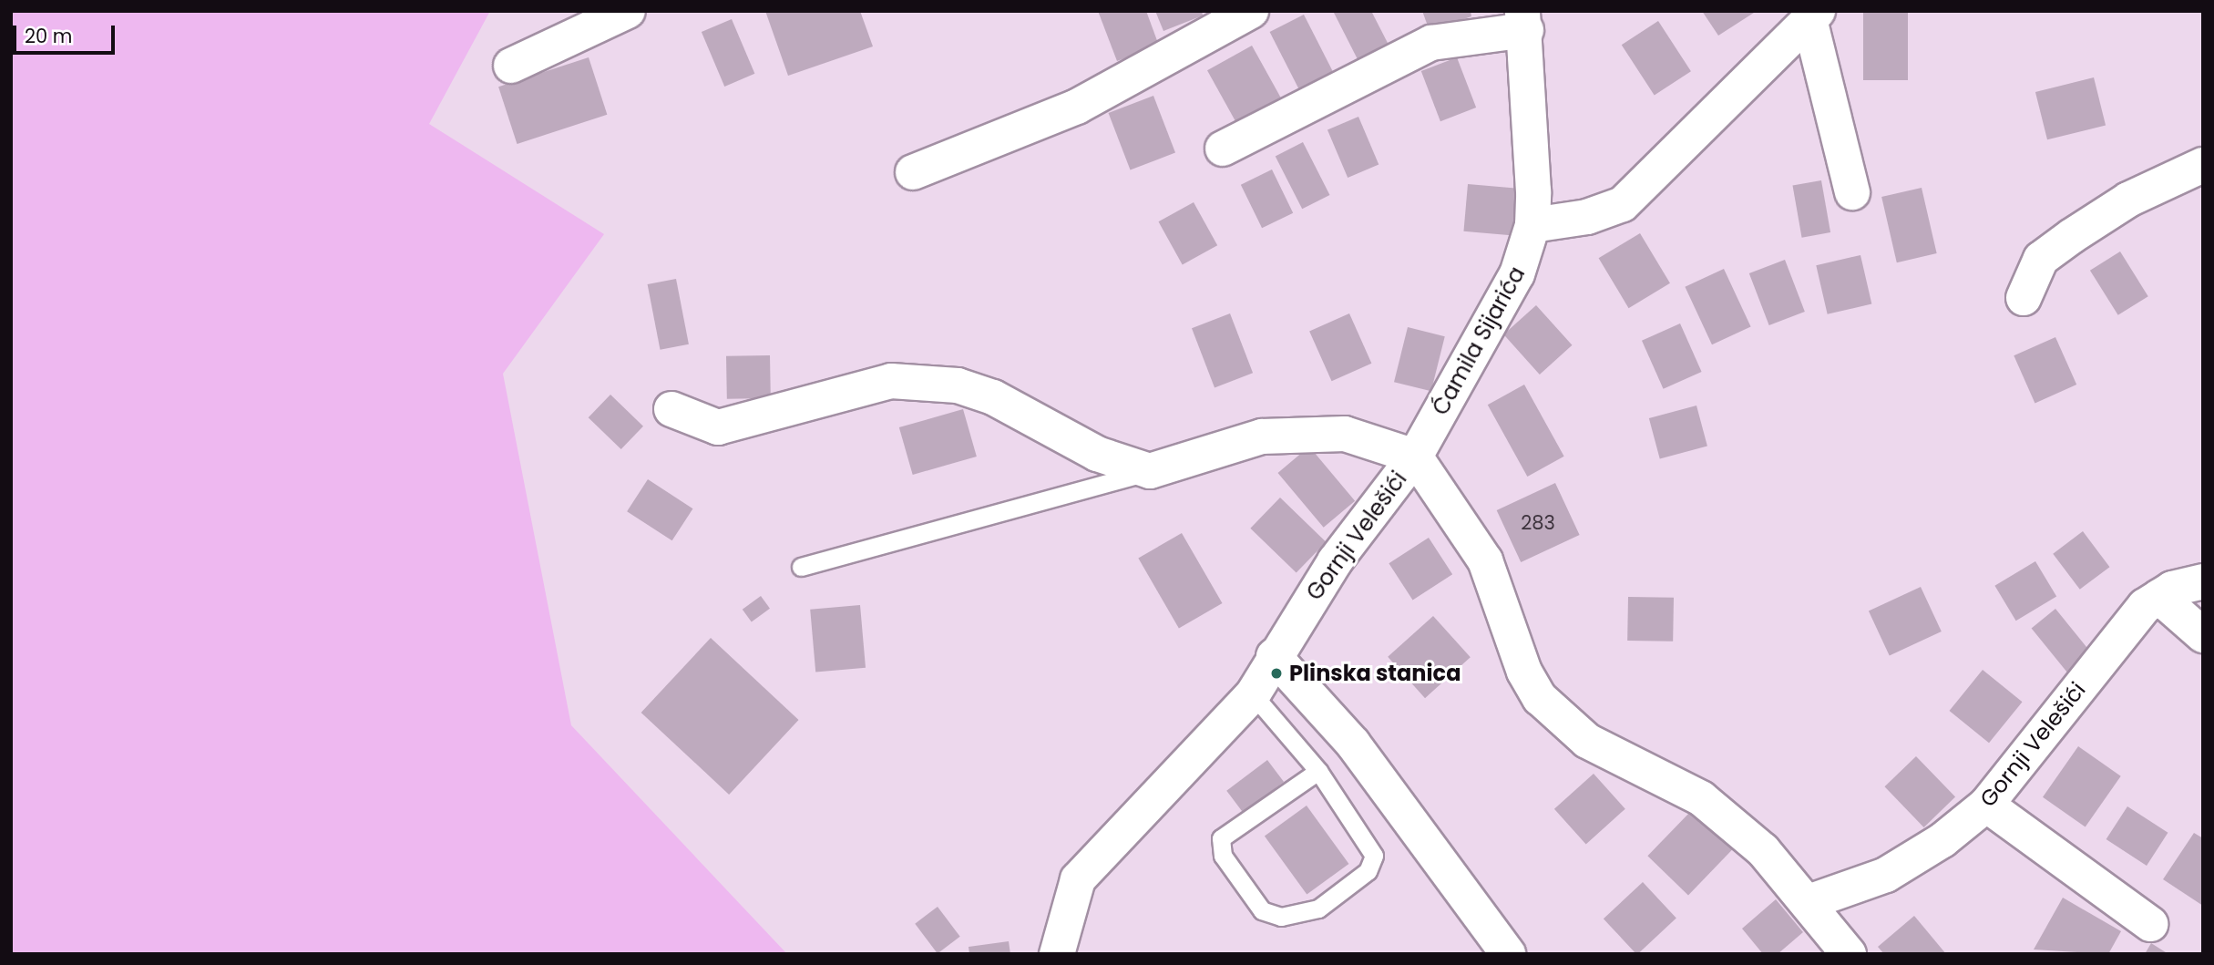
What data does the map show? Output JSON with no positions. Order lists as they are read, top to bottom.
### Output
{
  "streets": {
    "street": ["Ćamila Sijarića", "Gornji Velešići"]
  },
  "crossings": [
    ["Ćamila Sijarića", "Gornji Velešići"]
  ],
  "places": ["Plinska stanica"],
  "house_numbers": ["283"],
  "scale_bar": "20 m"
}
